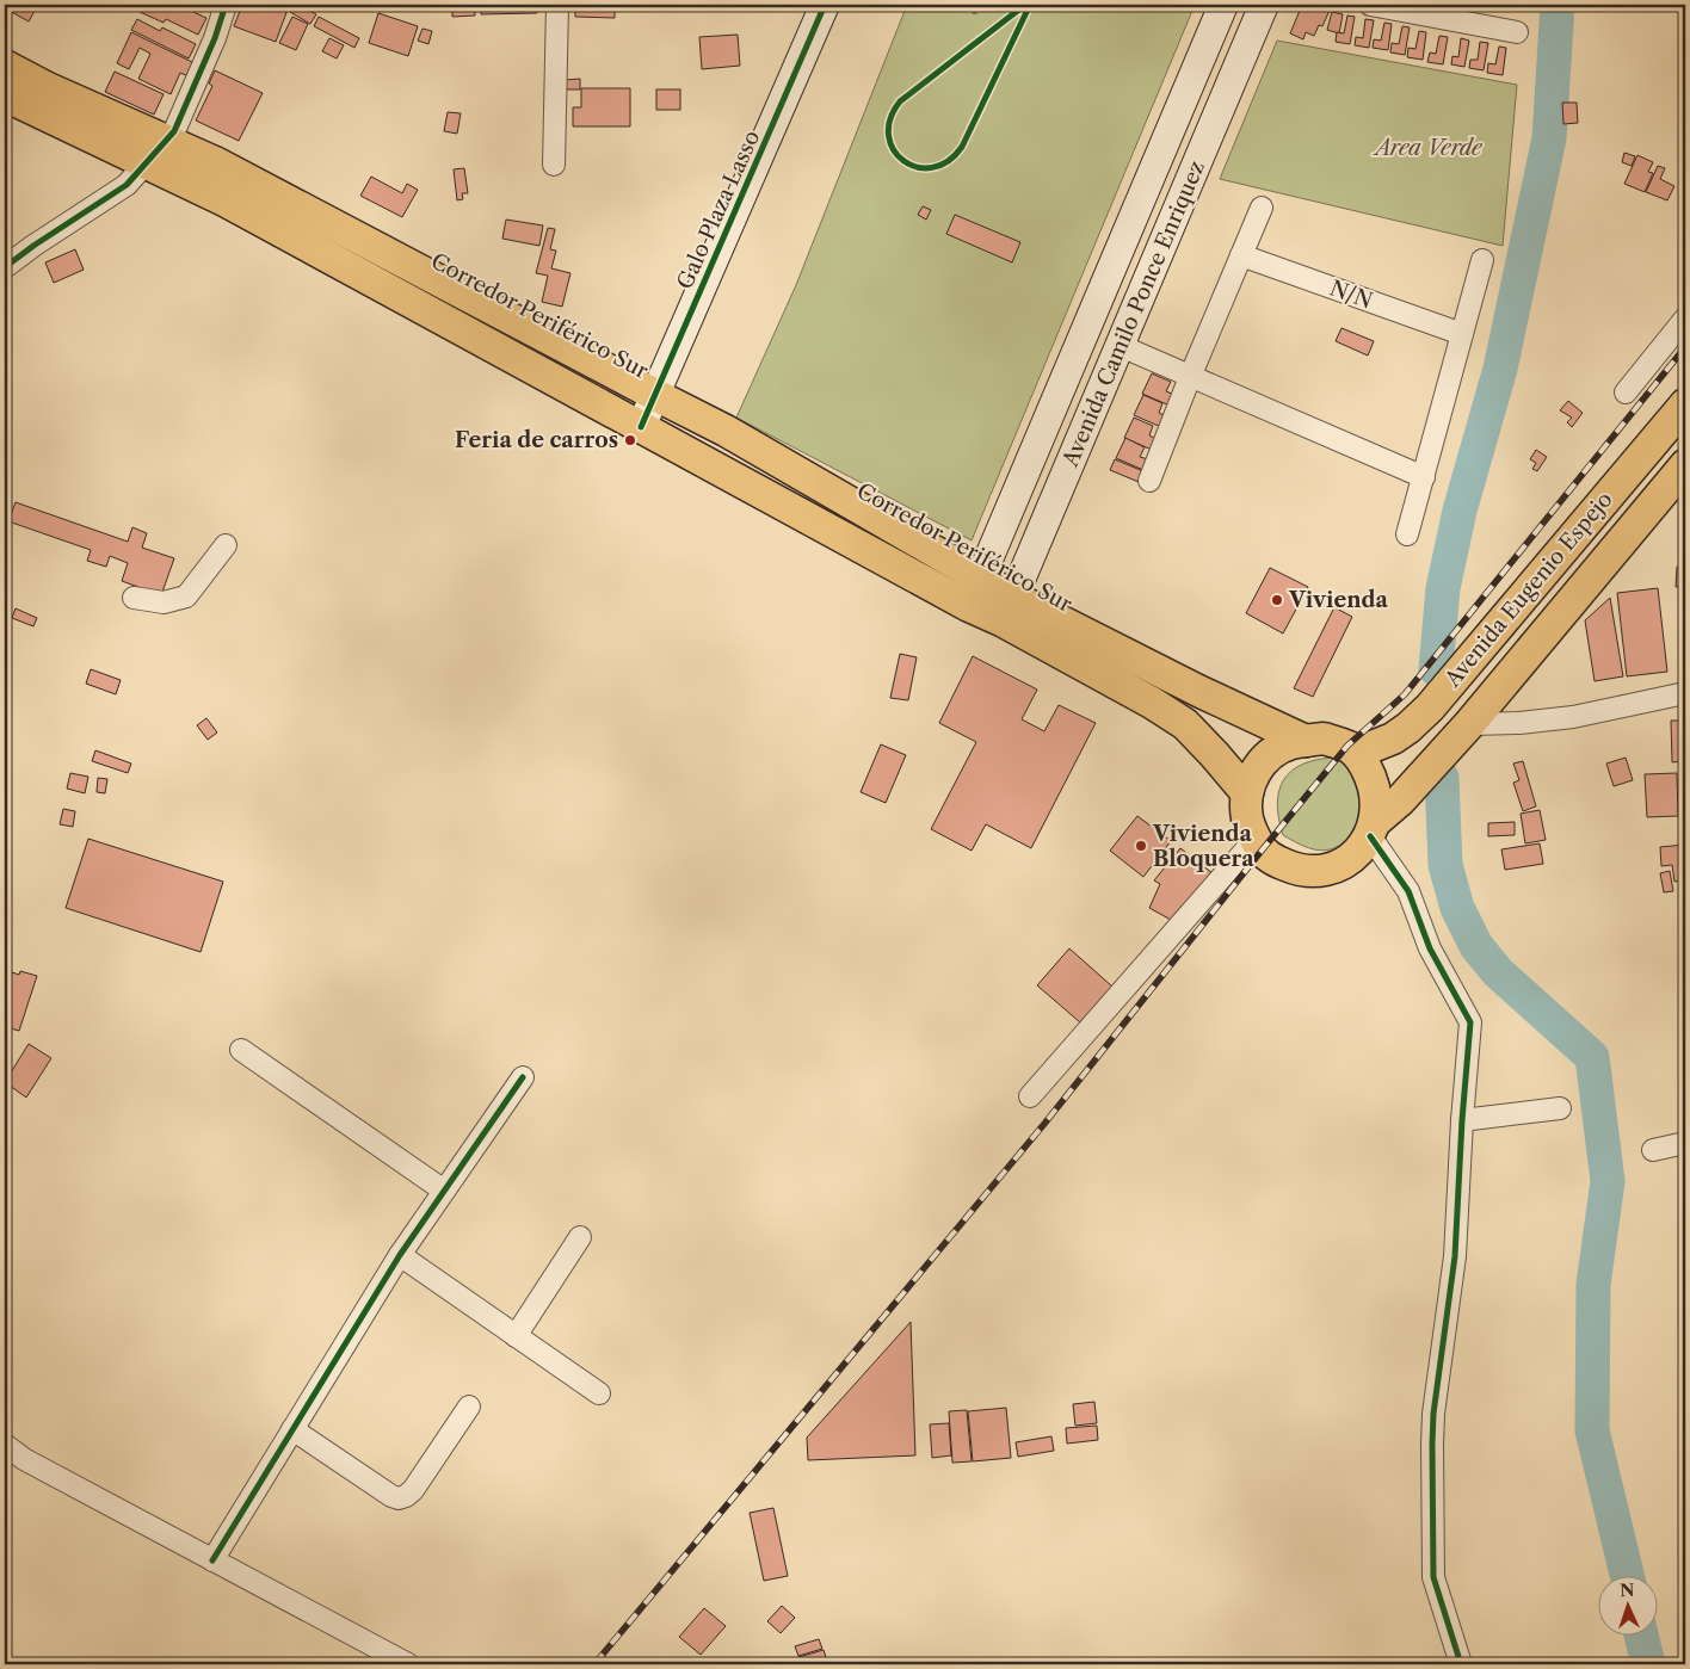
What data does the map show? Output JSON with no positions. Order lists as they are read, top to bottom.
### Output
{
  "streets": {
    "main road": [
      "Galo Plaza Lasso",
      "Avenida Camilo Ponce Enriquez",
      "Corredor Periférico Sur",
      "Avenida Eugenio Espejo"
    ],
    "street": ["N/N"]
  },
  "crossings": [
    ["Galo Plaza Lasso", "Corredor Periférico Sur"],
    ["Avenida Camilo Ponce Enriquez", "Corredor Periférico Sur"],
    ["Corredor Periférico Sur", "Avenida Eugenio Espejo"]
  ],
  "parks": ["Area Verde"],
  "places": ["Feria de carros", "Vivienda", "Vivienda Bloquera"],
  "north": "top"
}
